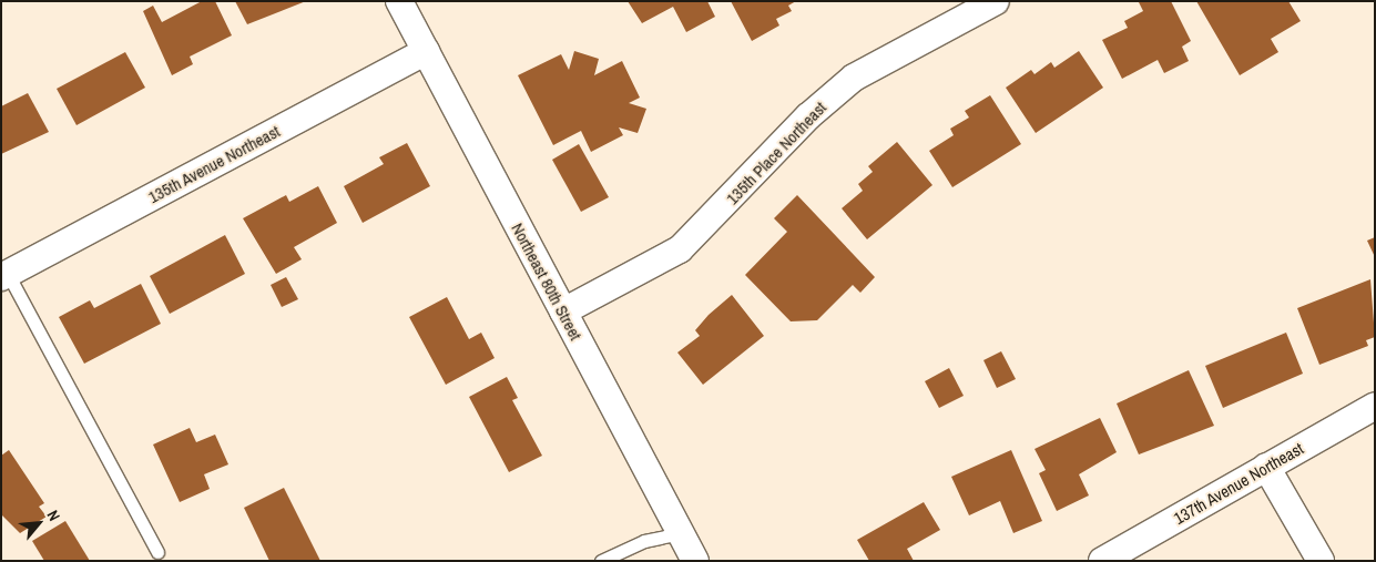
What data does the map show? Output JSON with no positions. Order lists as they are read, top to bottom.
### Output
{
  "streets": {
    "street": [
      "135th Place Northeast",
      "135th Avenue Northeast",
      "Northeast 80th Street",
      "137th Avenue Northeast"
    ]
  },
  "crossings": [
    ["135th Place Northeast", "Northeast 80th Street"],
    ["135th Avenue Northeast", "Northeast 80th Street"]
  ],
  "north": "top right"
}
